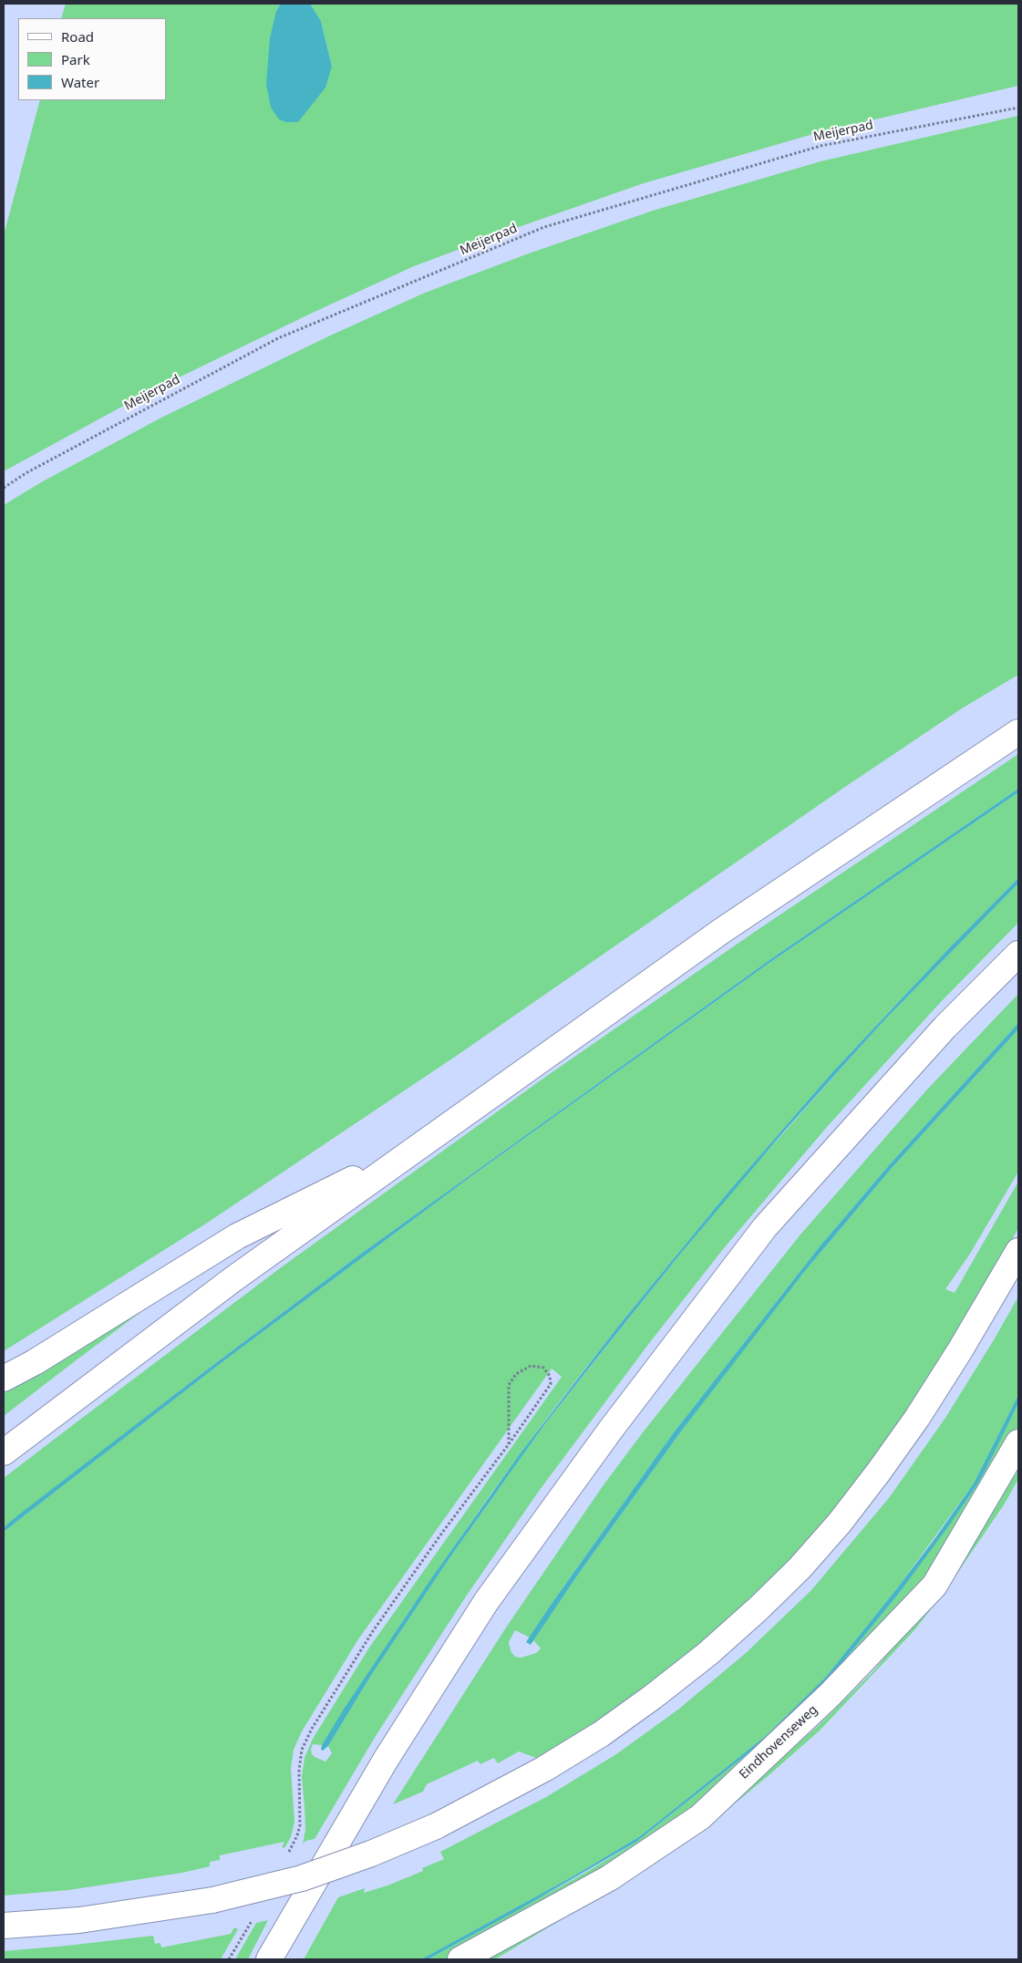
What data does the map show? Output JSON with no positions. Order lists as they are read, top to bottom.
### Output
{
  "streets": {
    "main road": ["Eindhovenseweg"],
    "path": ["Meijerpad"]
  },
  "legend": ["Road", "Park", "Water"]
}
